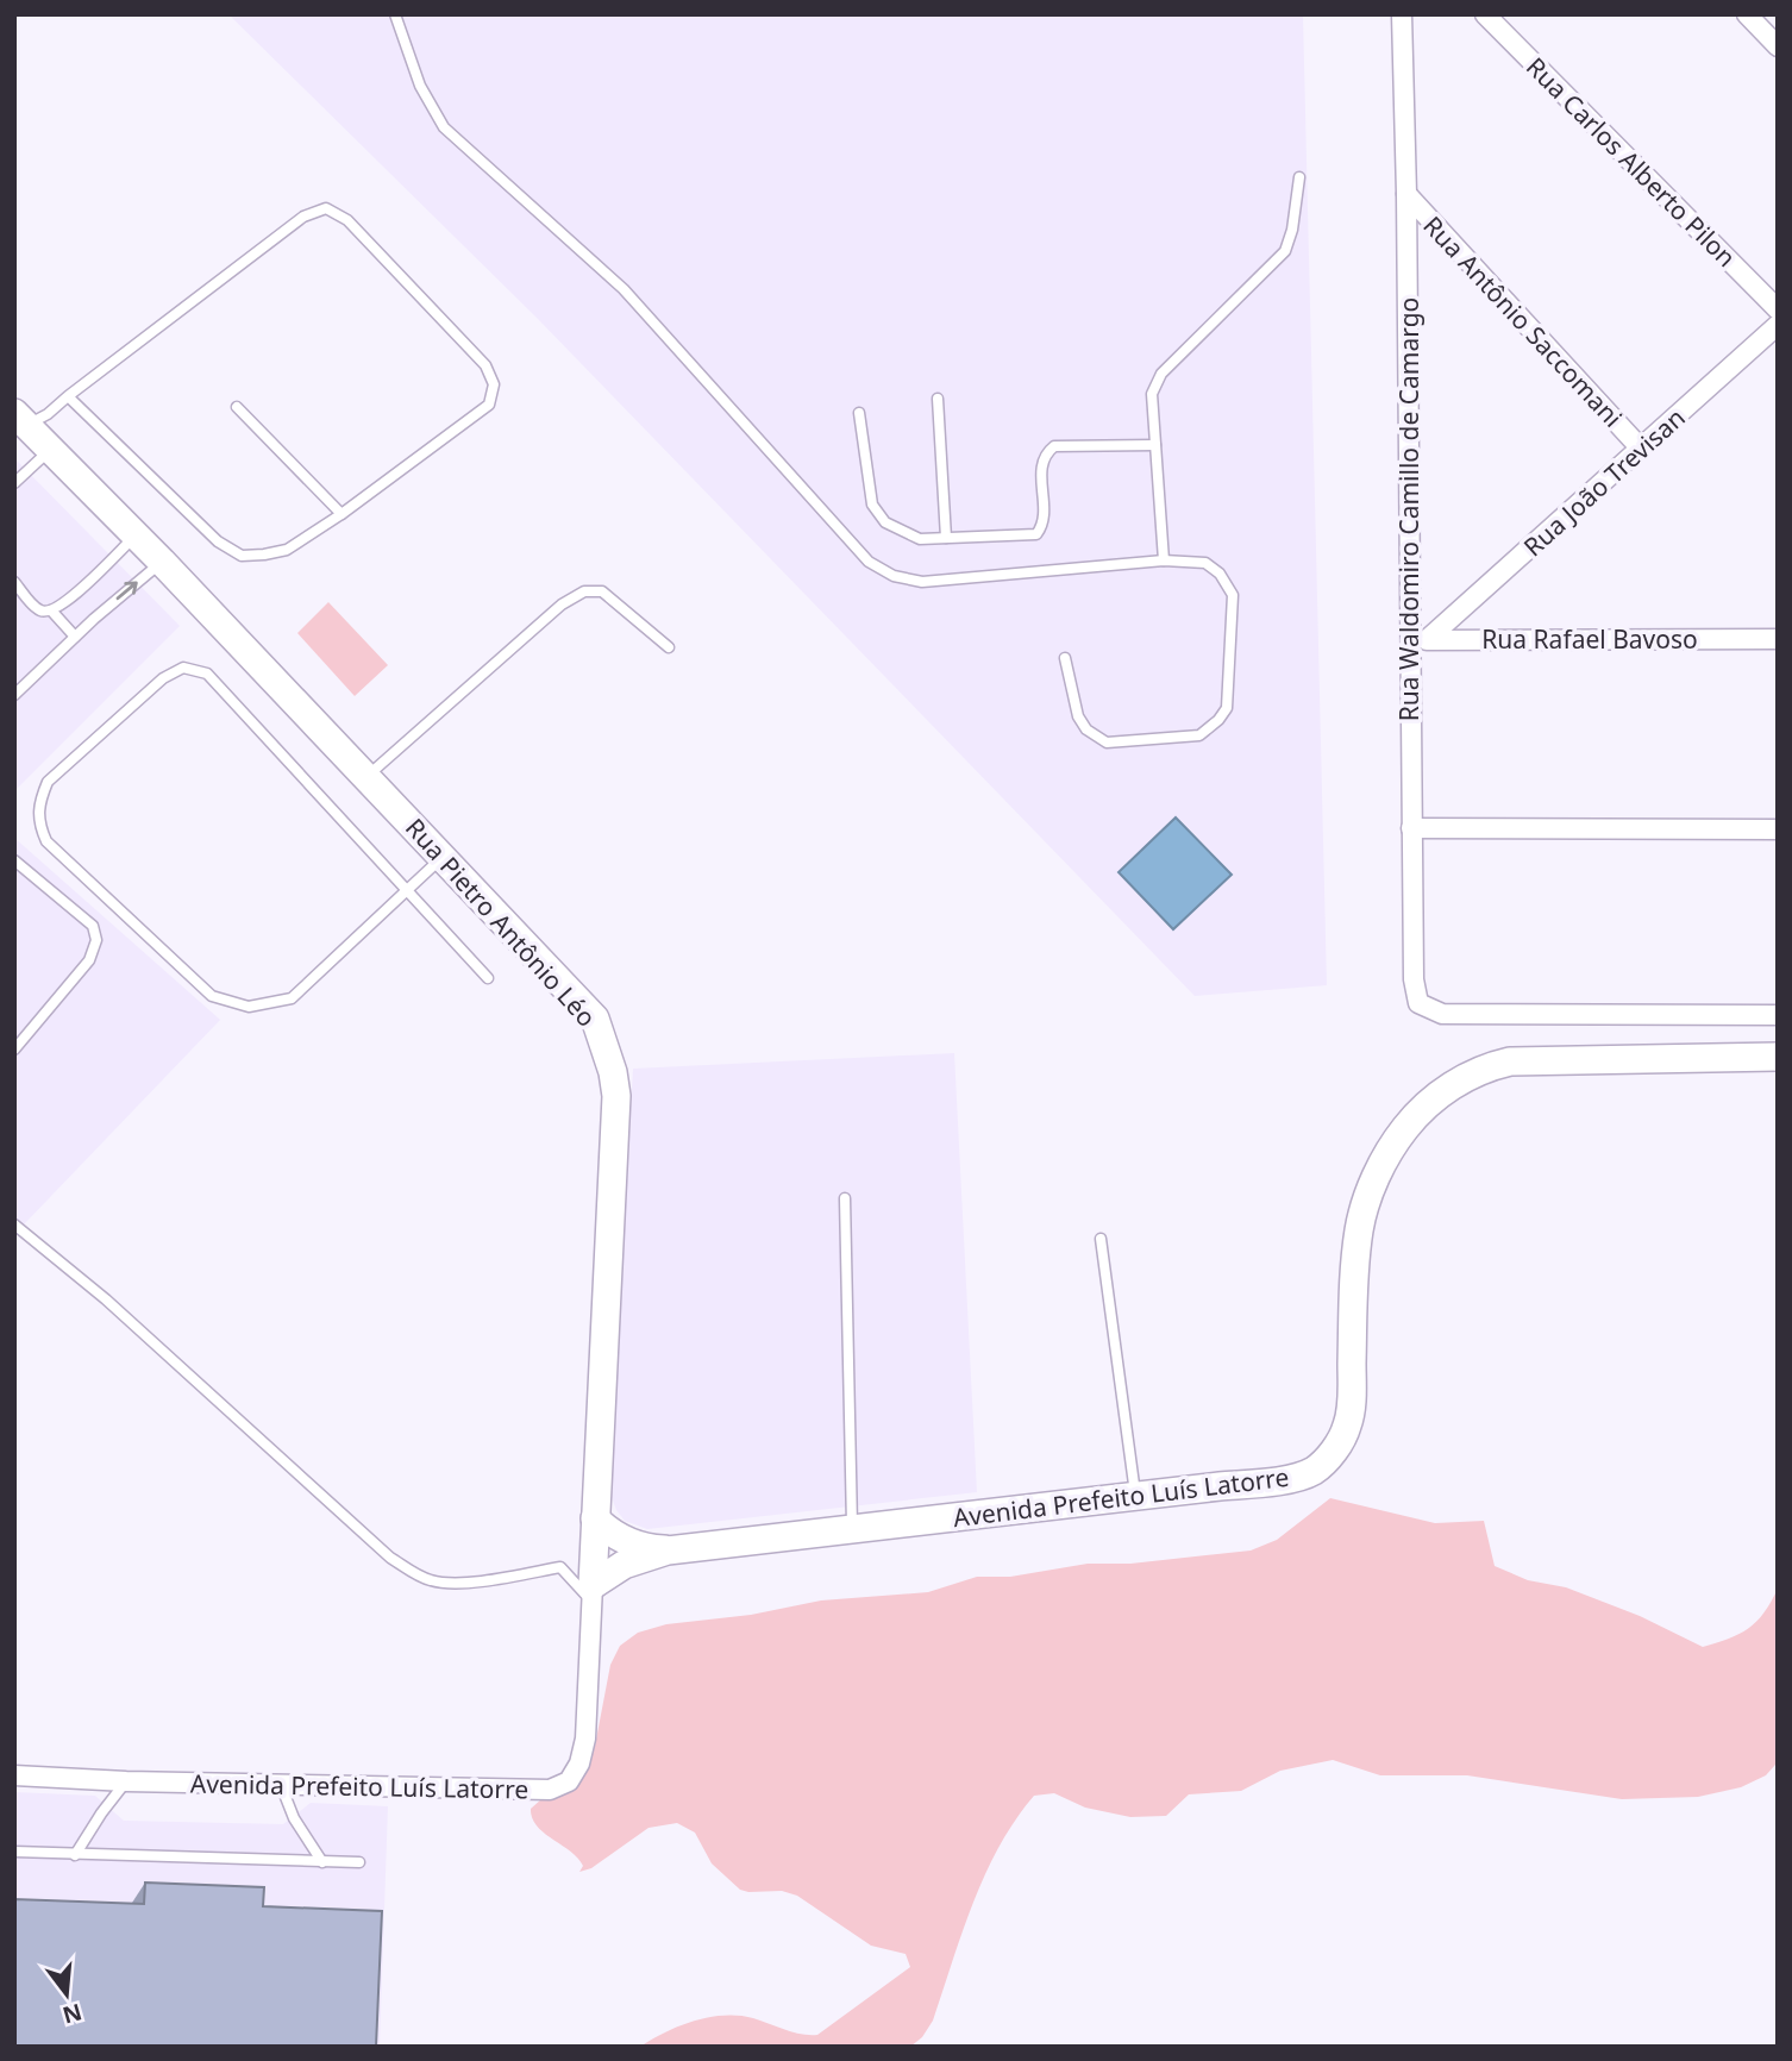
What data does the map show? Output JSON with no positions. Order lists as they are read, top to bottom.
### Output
{
  "streets": {
    "main road": ["Rua Pietro Antônio Léo", "Avenida Prefeito Luís Latorre"],
    "street": [
      "Rua Carlos Alberto Pilon",
      "Rua Antônio Saccomani",
      "Rua João Trevisan",
      "Rua Waldomiro Camillo de Camargo",
      "Rua Rafael Bavoso"
    ]
  },
  "crossings": [
    ["Rua Antônio Saccomani", "Rua João Trevisan"],
    ["Rua Antônio Saccomani", "Rua Waldomiro Camillo de Camargo"],
    ["Rua João Trevisan", "Rua Rafael Bavoso"],
    ["Rua Pietro Antônio Léo", "Avenida Prefeito Luís Latorre"]
  ],
  "north": "bottom"
}
